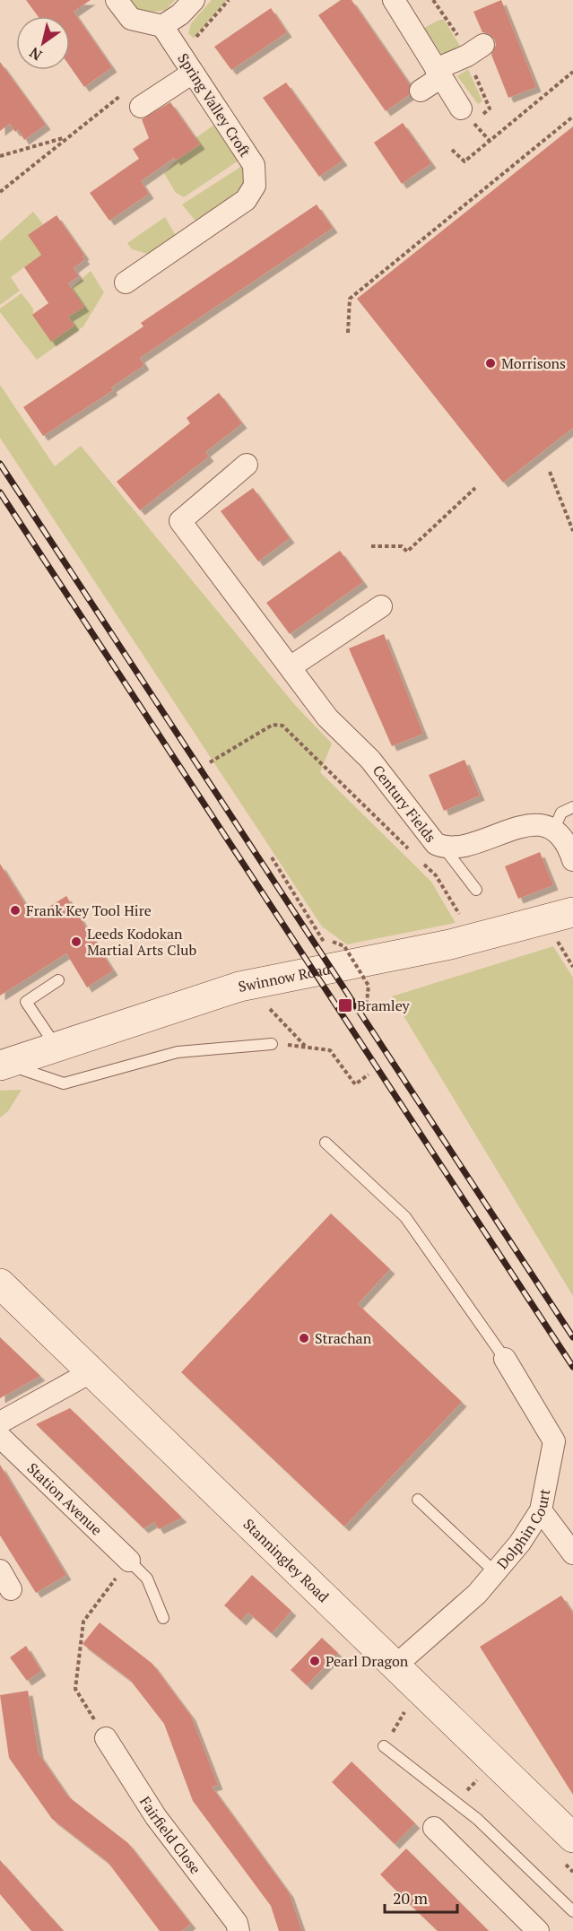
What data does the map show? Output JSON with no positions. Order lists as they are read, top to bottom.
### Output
{
  "streets": {
    "street": [
      "Spring Valley Croft",
      "Century Fields",
      "Swinnow Road",
      "Station Avenue",
      "Dolphin Court",
      "Stanningley Road",
      "Fairfield Close"
    ]
  },
  "crossings": [
    ["Dolphin Court", "Stanningley Road"]
  ],
  "places": {
    "other": [
      "Morrisons",
      "Frank Key Tool Hire",
      "Leeds Kodokan Martial Arts Club",
      "Strachan",
      "Pearl Dragon"
    ],
    "transit": ["Bramley"]
  },
  "scale_bar": "20 m",
  "north": "bottom left"
}
